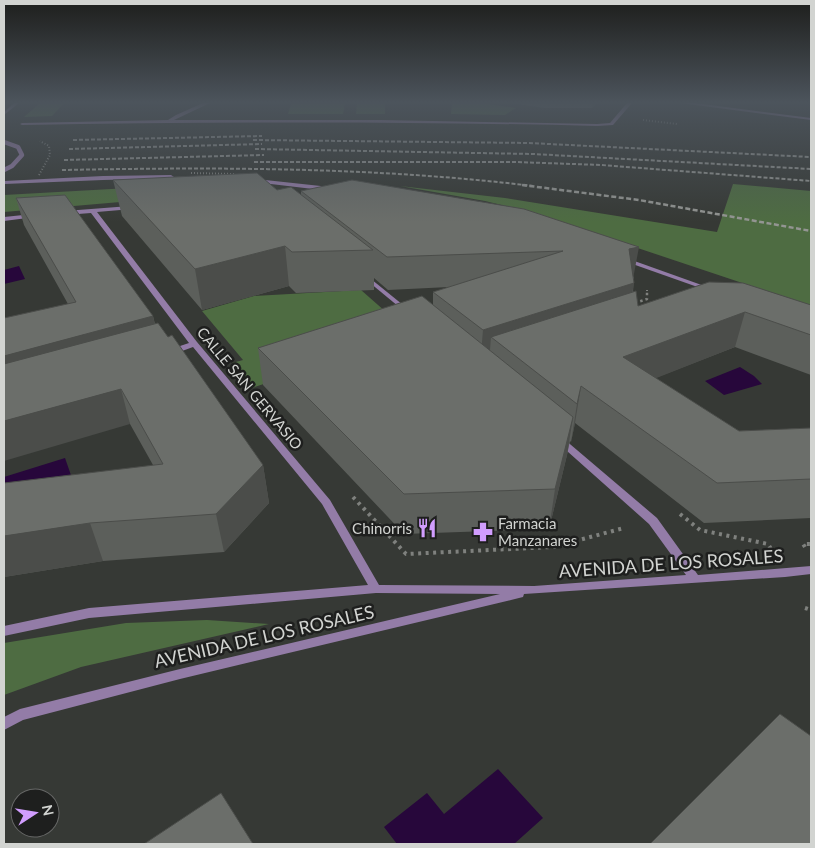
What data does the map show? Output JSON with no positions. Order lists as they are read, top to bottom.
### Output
{
  "streets": {
    "street": ["CALLE SAN GERVASIO", "AVENIDA DE LOS ROSALES"]
  },
  "crossings": [
    ["CALLE SAN GERVASIO", "AVENIDA DE LOS ROSALES"]
  ],
  "places": {
    "restaurant": ["Chinorris"],
    "pharmacy": ["Farmacia Manzanares"]
  },
  "north": "right"
}
